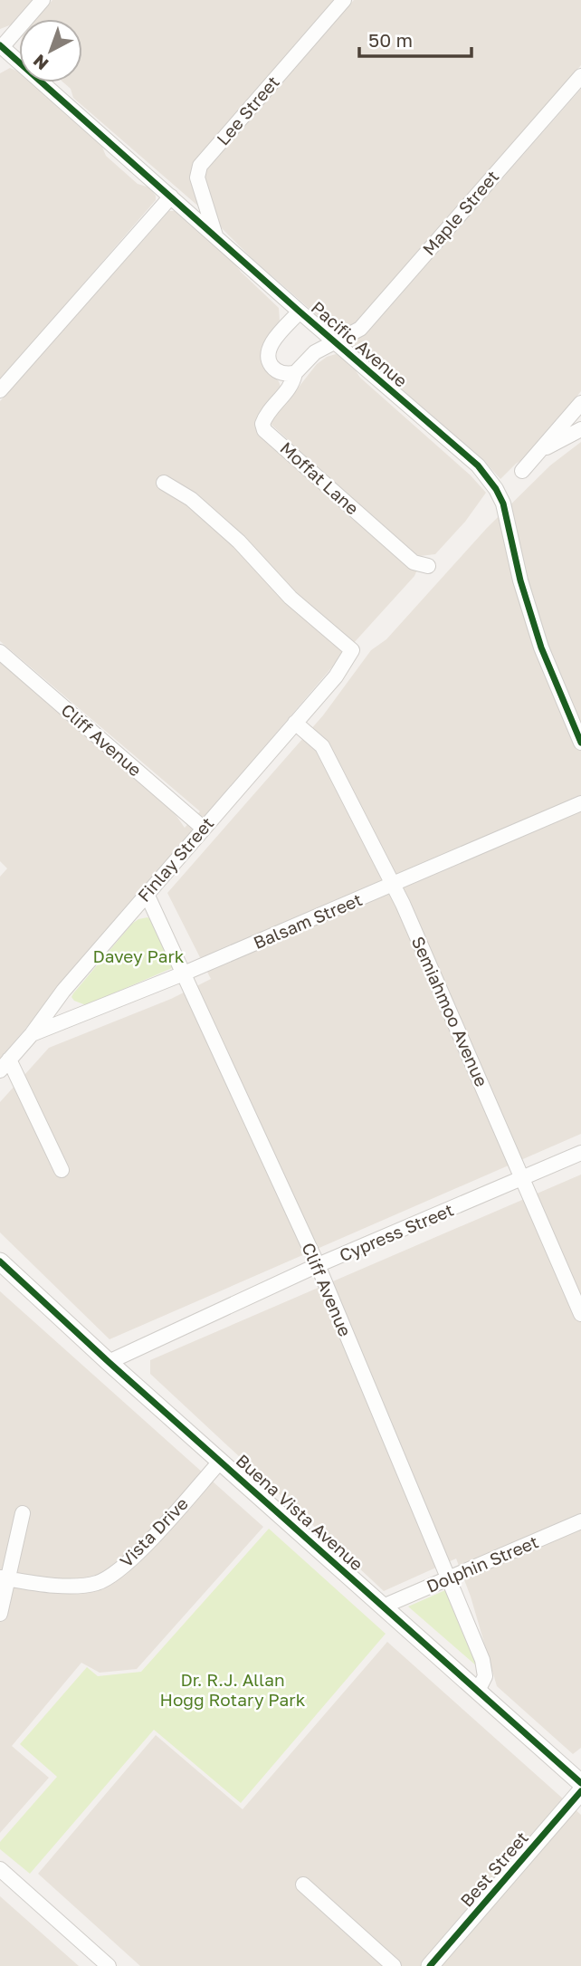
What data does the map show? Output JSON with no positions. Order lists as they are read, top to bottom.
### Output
{
  "streets": {
    "street": [
      "Lee Street",
      "Maple Street",
      "Pacific Avenue",
      "Moffat Lane",
      "Cliff Avenue",
      "Finlay Street",
      "Balsam Street",
      "Semiahmoo Avenue",
      "Cypress Street",
      "Buena Vista Avenue",
      "Vista Drive",
      "Dolphin Street",
      "Best Street"
    ]
  },
  "crossings": [
    ["Lee Street", "Pacific Avenue"],
    ["Maple Street", "Pacific Avenue"],
    ["Pacific Avenue", "Moffat Lane"],
    ["Cliff Avenue", "Finlay Street"],
    ["Cliff Avenue", "Balsam Street"],
    ["Cliff Avenue", "Cypress Street"],
    ["Cliff Avenue", "Buena Vista Avenue"],
    ["Cliff Avenue", "Dolphin Street"],
    ["Finlay Street", "Balsam Street"],
    ["Finlay Street", "Semiahmoo Avenue"],
    ["Balsam Street", "Semiahmoo Avenue"],
    ["Semiahmoo Avenue", "Cypress Street"],
    ["Cypress Street", "Buena Vista Avenue"],
    ["Buena Vista Avenue", "Vista Drive"],
    ["Buena Vista Avenue", "Dolphin Street"]
  ],
  "parks": ["Davey Park", "Dr. R.J. Allan Hogg Rotary Park"],
  "scale_bar": "50 m",
  "north": "bottom left"
}
